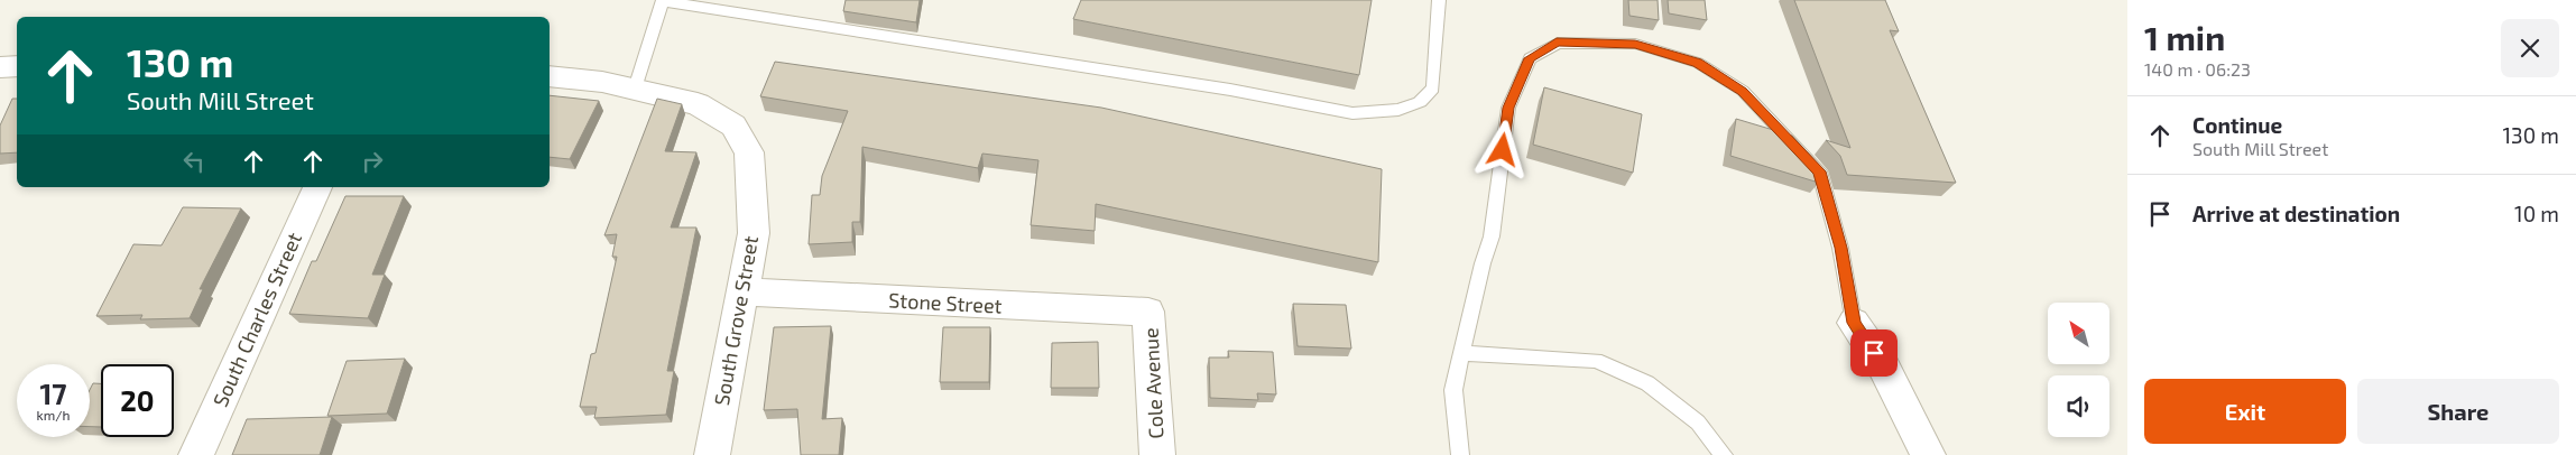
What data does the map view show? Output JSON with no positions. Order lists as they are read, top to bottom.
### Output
{
  "streets": {
    "street": [
      "Stone Street",
      "South Charles Street",
      "South Grove Street",
      "Cole Avenue"
    ]
  },
  "crossings": [
    ["Stone Street", "South Grove Street"],
    ["Stone Street", "Cole Avenue"]
  ],
  "north": "top left",
  "page": {
    "heading": ["1 min", "140 m · 06:23"],
    "turn": ["130 m", "South Mill Street"],
    "list": [
      {
        "name": "Continue",
        "note": "South Mill Street",
        "value": "130 m"
      },
      {
        "name": "Arrive at destination",
        "value": "10 m"
      }
    ],
    "speed": "17 km/h",
    "limit": "20",
    "buttons": ["Exit", "Share"]
  }
}
